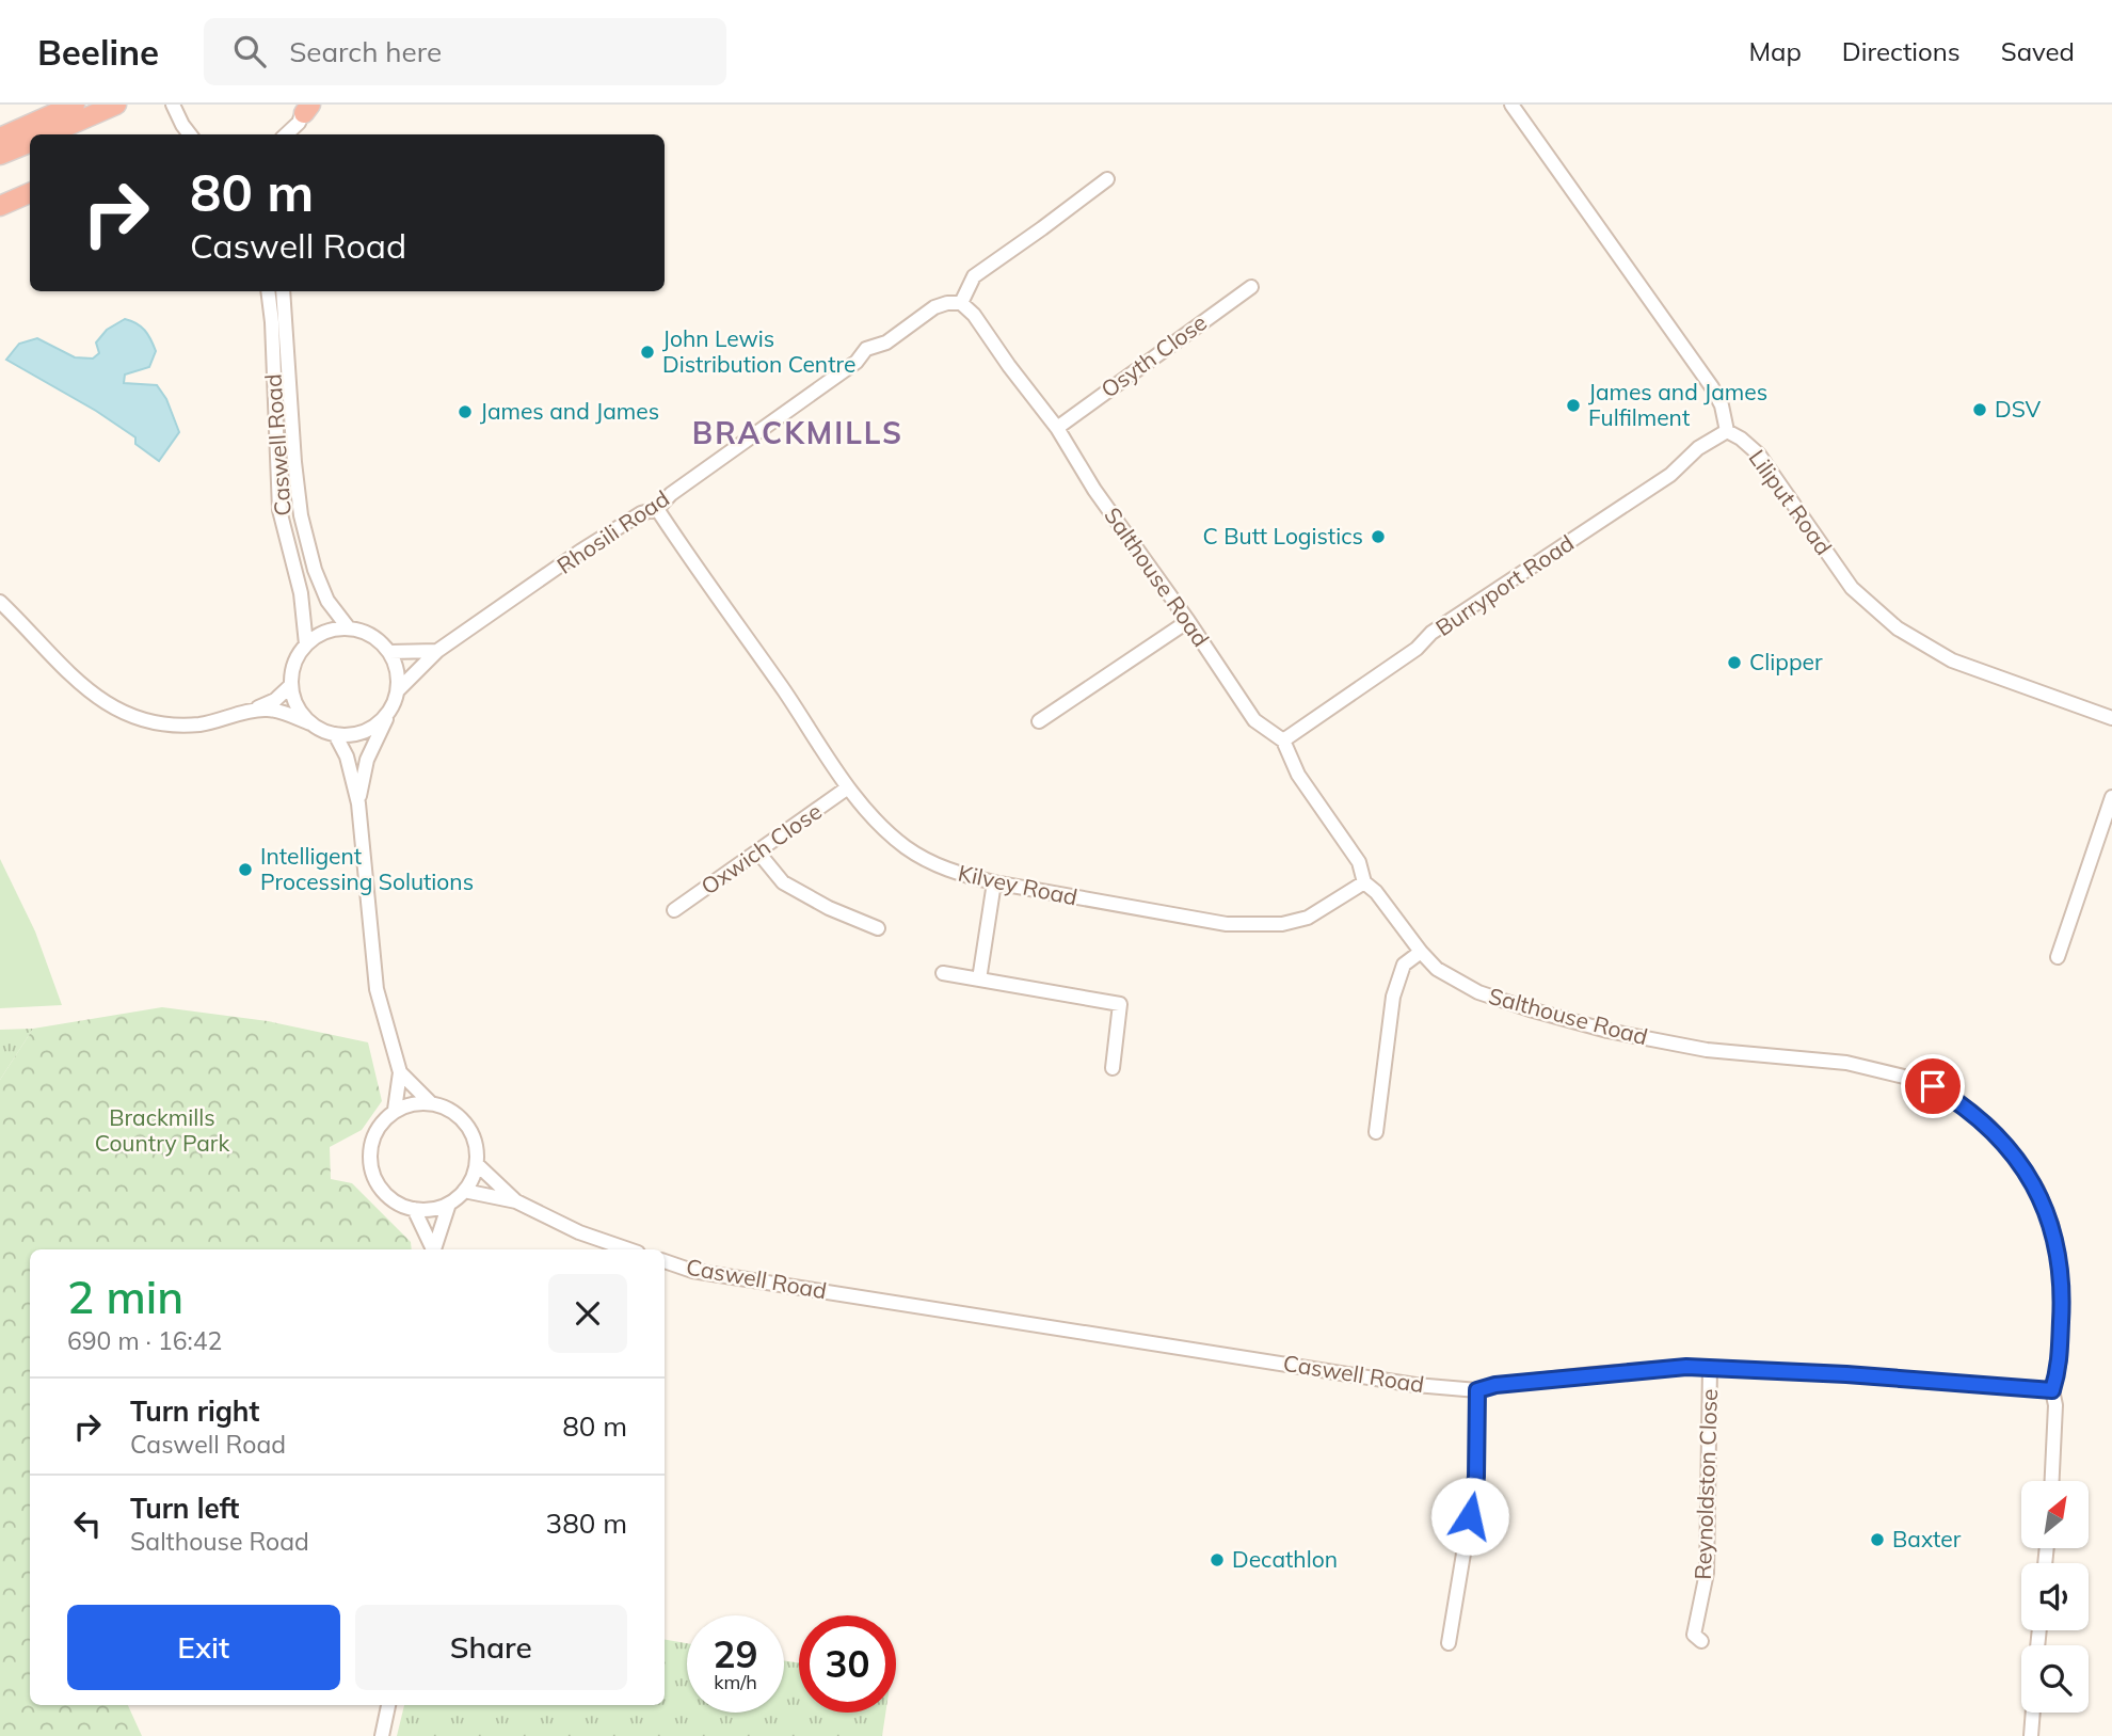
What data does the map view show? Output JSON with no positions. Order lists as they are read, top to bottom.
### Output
{
  "streets": {
    "street": [
      "Osyth Close",
      "Caswell Road",
      "Liliput Road",
      "Rhosili Road",
      "Salthouse Road",
      "Burryport Road",
      "Oxwich Close",
      "Kilvey Road",
      "Reynoldston Close"
    ]
  },
  "crossings": [
    ["Osyth Close", "Salthouse Road"],
    ["Caswell Road", "Rhosili Road"],
    ["Caswell Road", "Salthouse Road"],
    ["Caswell Road", "Reynoldston Close"],
    ["Liliput Road", "Burryport Road"],
    ["Rhosili Road", "Salthouse Road"],
    ["Rhosili Road", "Kilvey Road"],
    ["Salthouse Road", "Burryport Road"],
    ["Salthouse Road", "Kilvey Road"],
    ["Oxwich Close", "Kilvey Road"]
  ],
  "districts": ["BRACKMILLS"],
  "parks": ["Brackmills Country Park"],
  "places": [
    "John Lewis Distribution Centre",
    "James and James Fulfilment",
    "DSV",
    "James and James",
    "C Butt Logistics",
    "Clipper",
    "Intelligent Processing Solutions",
    "Baxter",
    "Decathlon"
  ],
  "north": "top right",
  "page": {
    "header": "Beeline",
    "search": "Search here",
    "nav": ["Map", "Directions", "Saved"],
    "turn": ["80 m", "Caswell Road"],
    "heading": ["2 min", "690 m · 16:42"],
    "list": [
      {
        "name": "Turn right",
        "note": "Caswell Road",
        "value": "80 m"
      },
      {
        "name": "Turn left",
        "note": "Salthouse Road",
        "value": "380 m"
      }
    ],
    "buttons": ["Exit", "Share"],
    "speed": "29 km/h",
    "limit": "30"
  }
}
